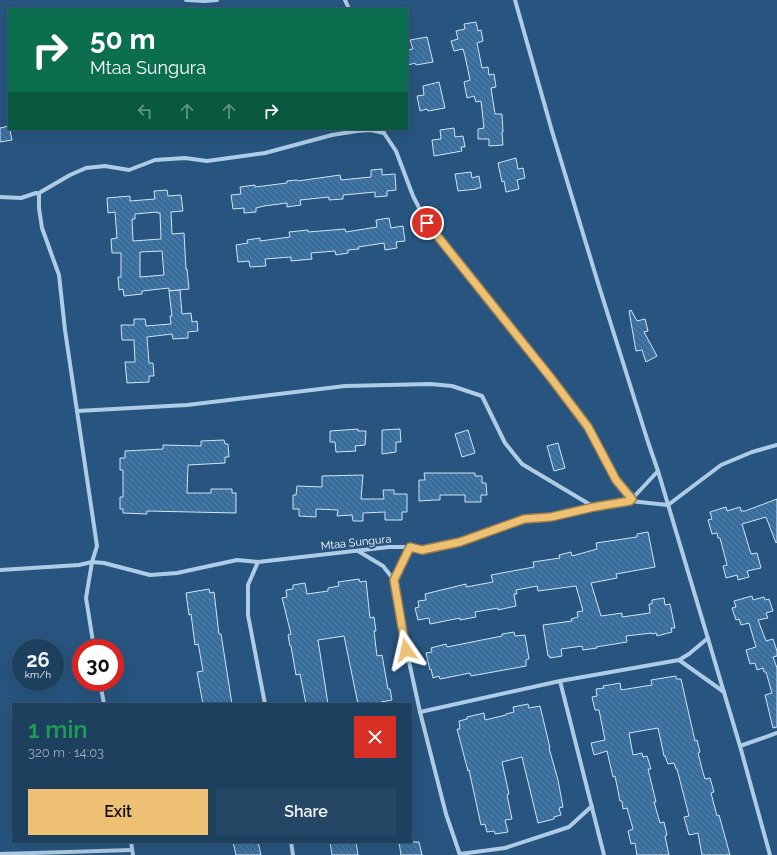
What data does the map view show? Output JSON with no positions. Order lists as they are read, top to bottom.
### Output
{
  "streets": {
    "street": ["Mtaa Sungura"]
  },
  "page": {
    "turn": ["50 m", "Mtaa Sungura"],
    "speed": "26 km/h",
    "limit": "30",
    "heading": ["1 min", "320 m · 14:03"],
    "buttons": ["Exit", "Share"]
  }
}
